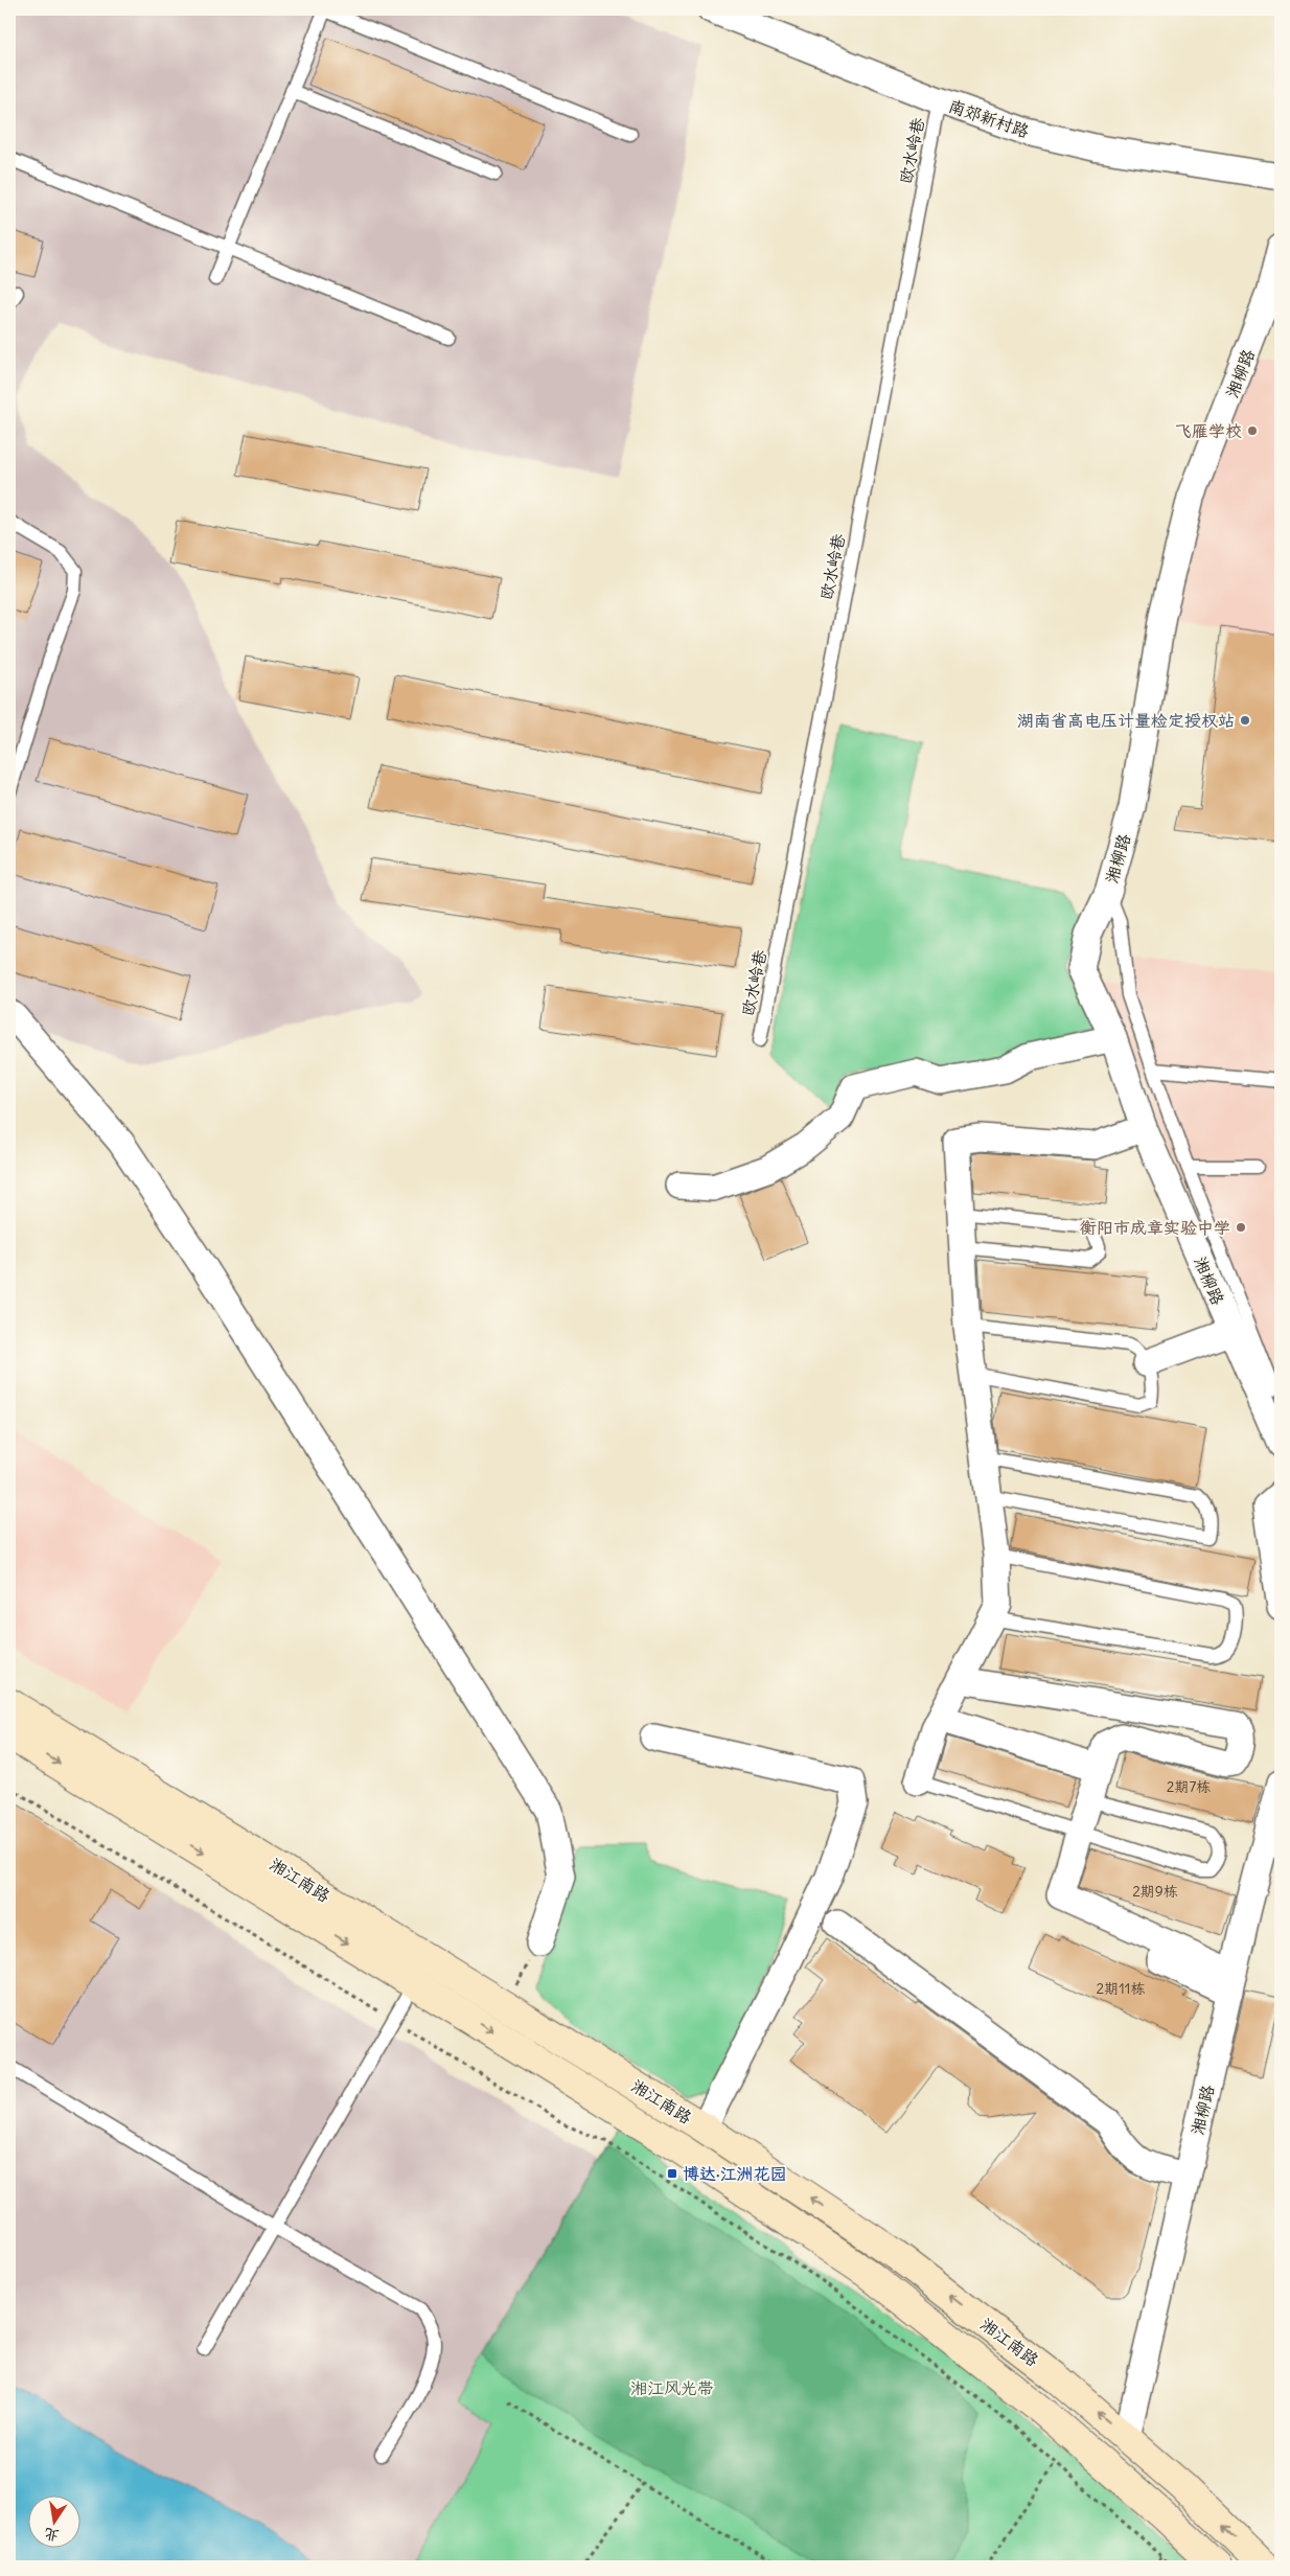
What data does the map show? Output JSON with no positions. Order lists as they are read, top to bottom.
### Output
{
  "streets": {
    "main road": ["湘江南路"],
    "street": ["南郊新村路", "湘柳路"],
    "lane": ["欧水岭巷"]
  },
  "crossings": [
    ["南郊新村路", "欧水岭巷"],
    ["湘柳路", "湘江南路"]
  ],
  "parks": ["湘江风光带"],
  "places": {
    "other": ["飞雁学校", "湖南省高电压计量检定授权站", "衡阳市成章实验中学"],
    "transit": ["博达·江洲花园"]
  },
  "house_numbers": ["2期7栋", "2期9栋", "2期11栋"],
  "north": "bottom"
}
